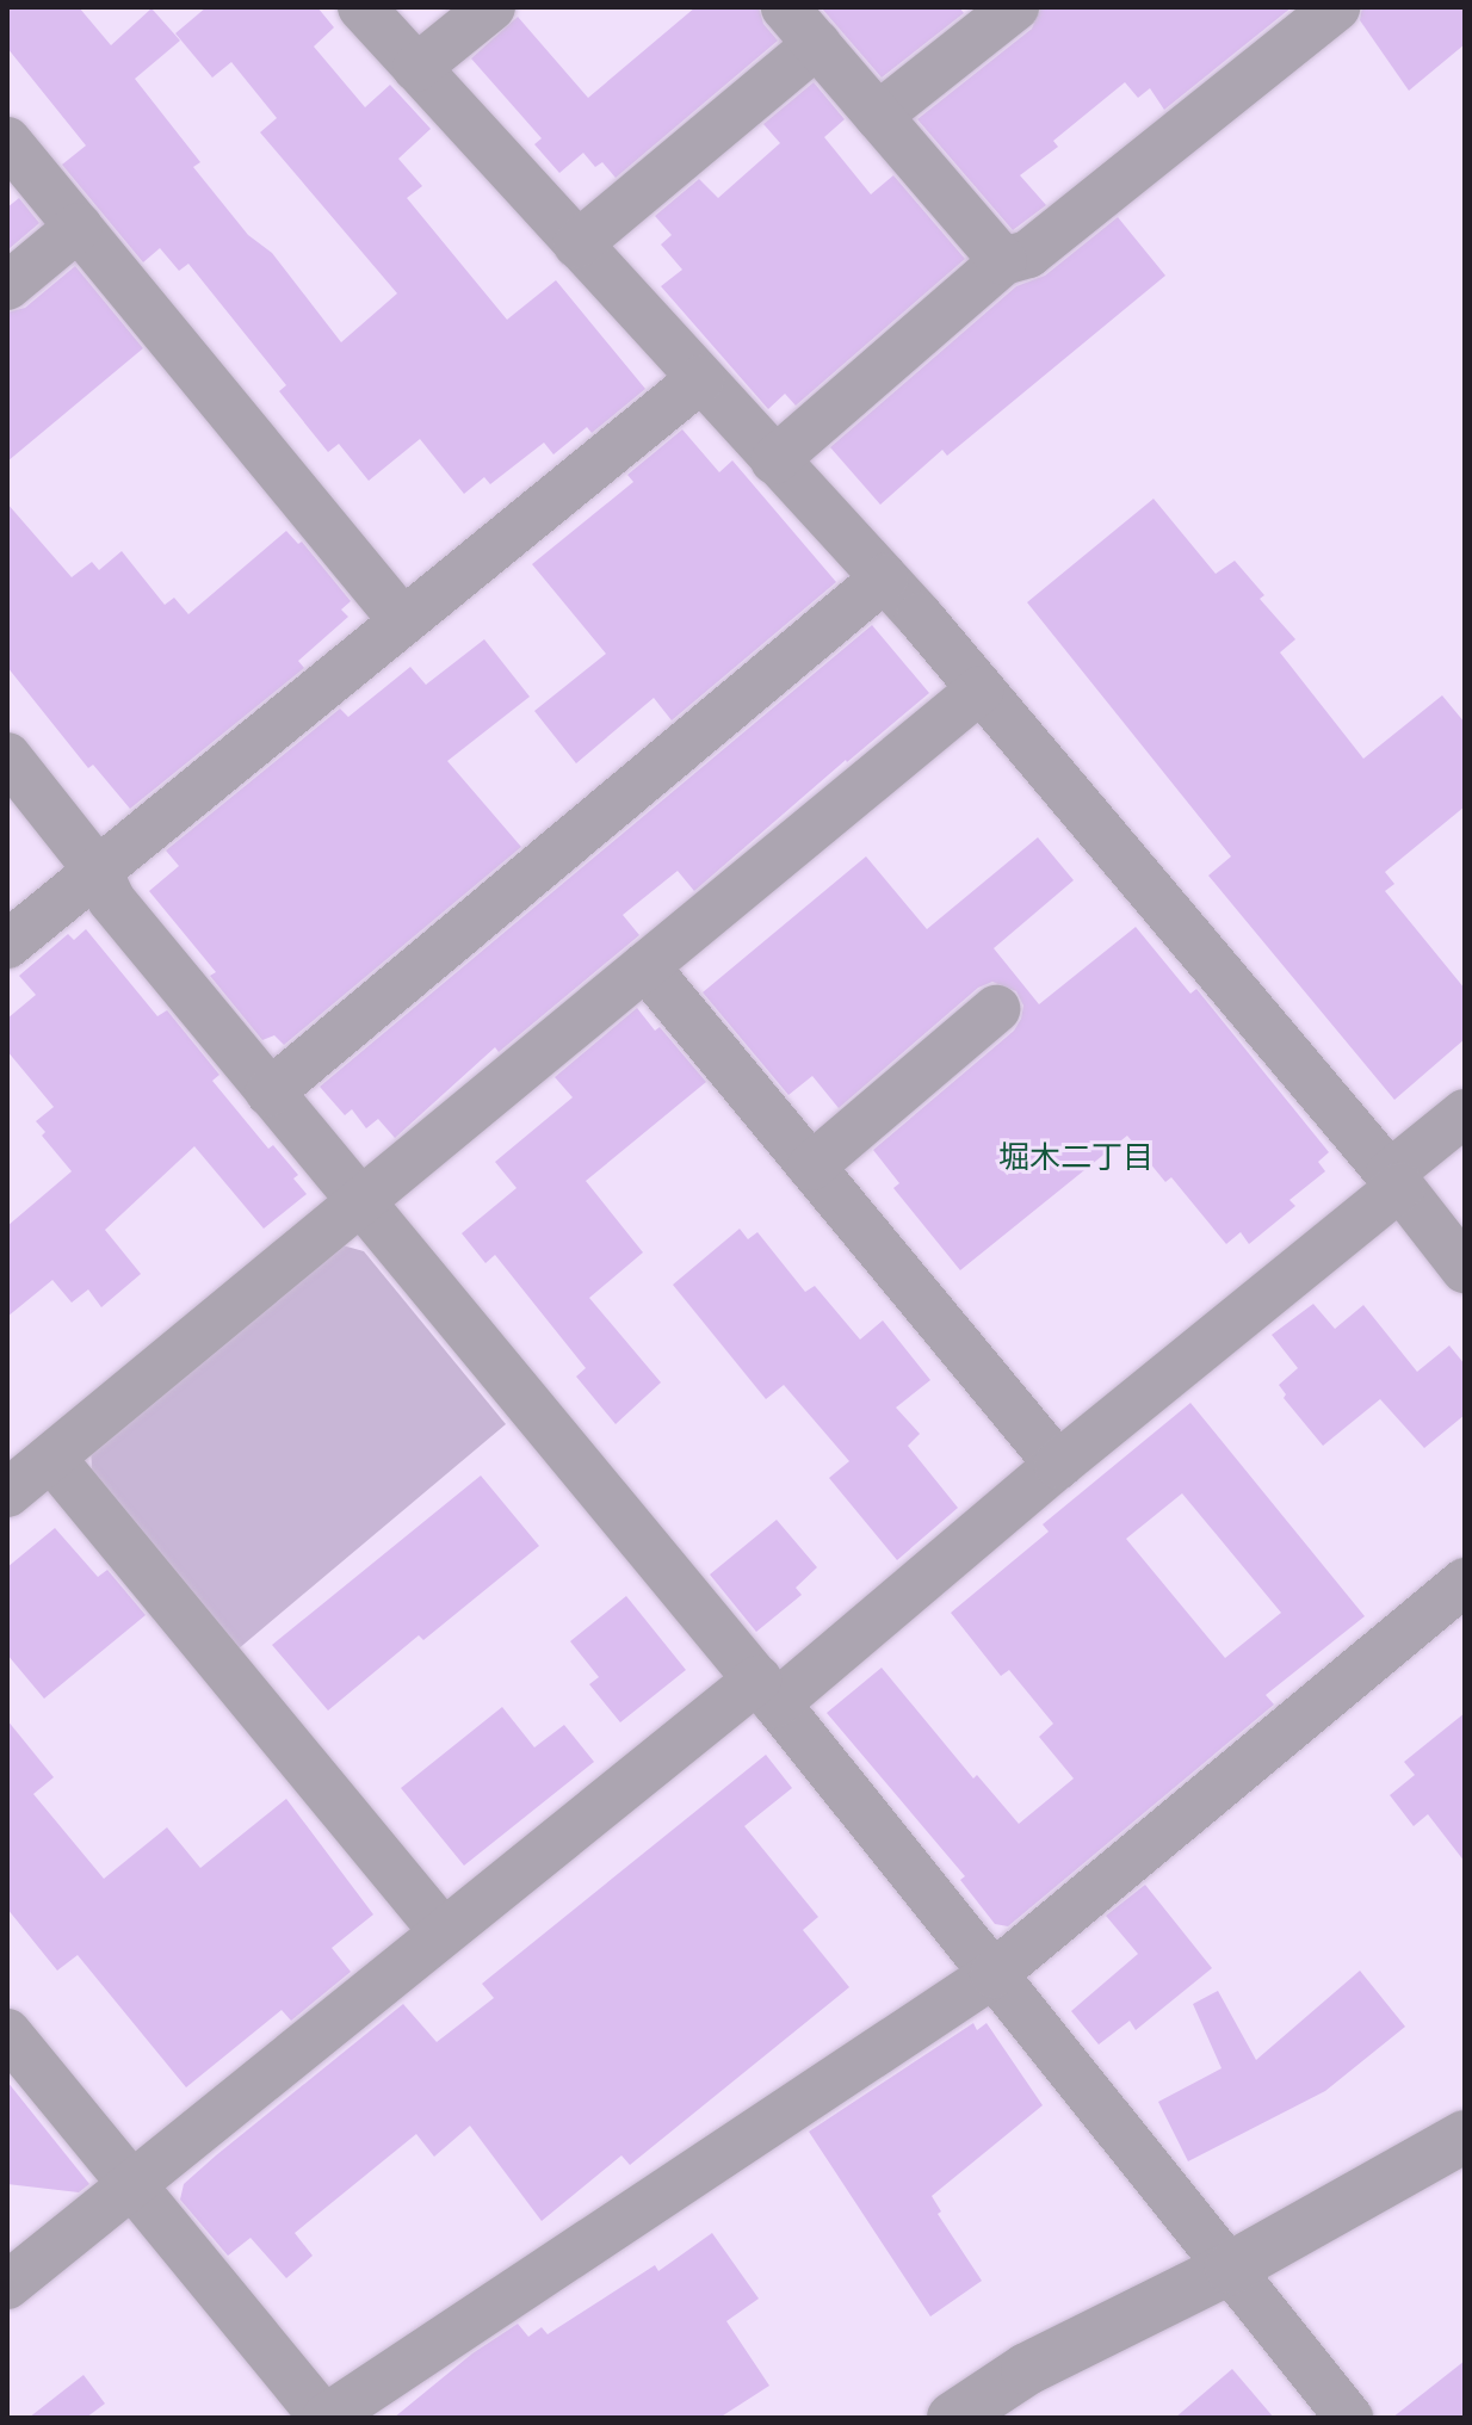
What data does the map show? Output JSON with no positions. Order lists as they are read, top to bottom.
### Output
{
  "districts": ["堀木二丁目"]
}
